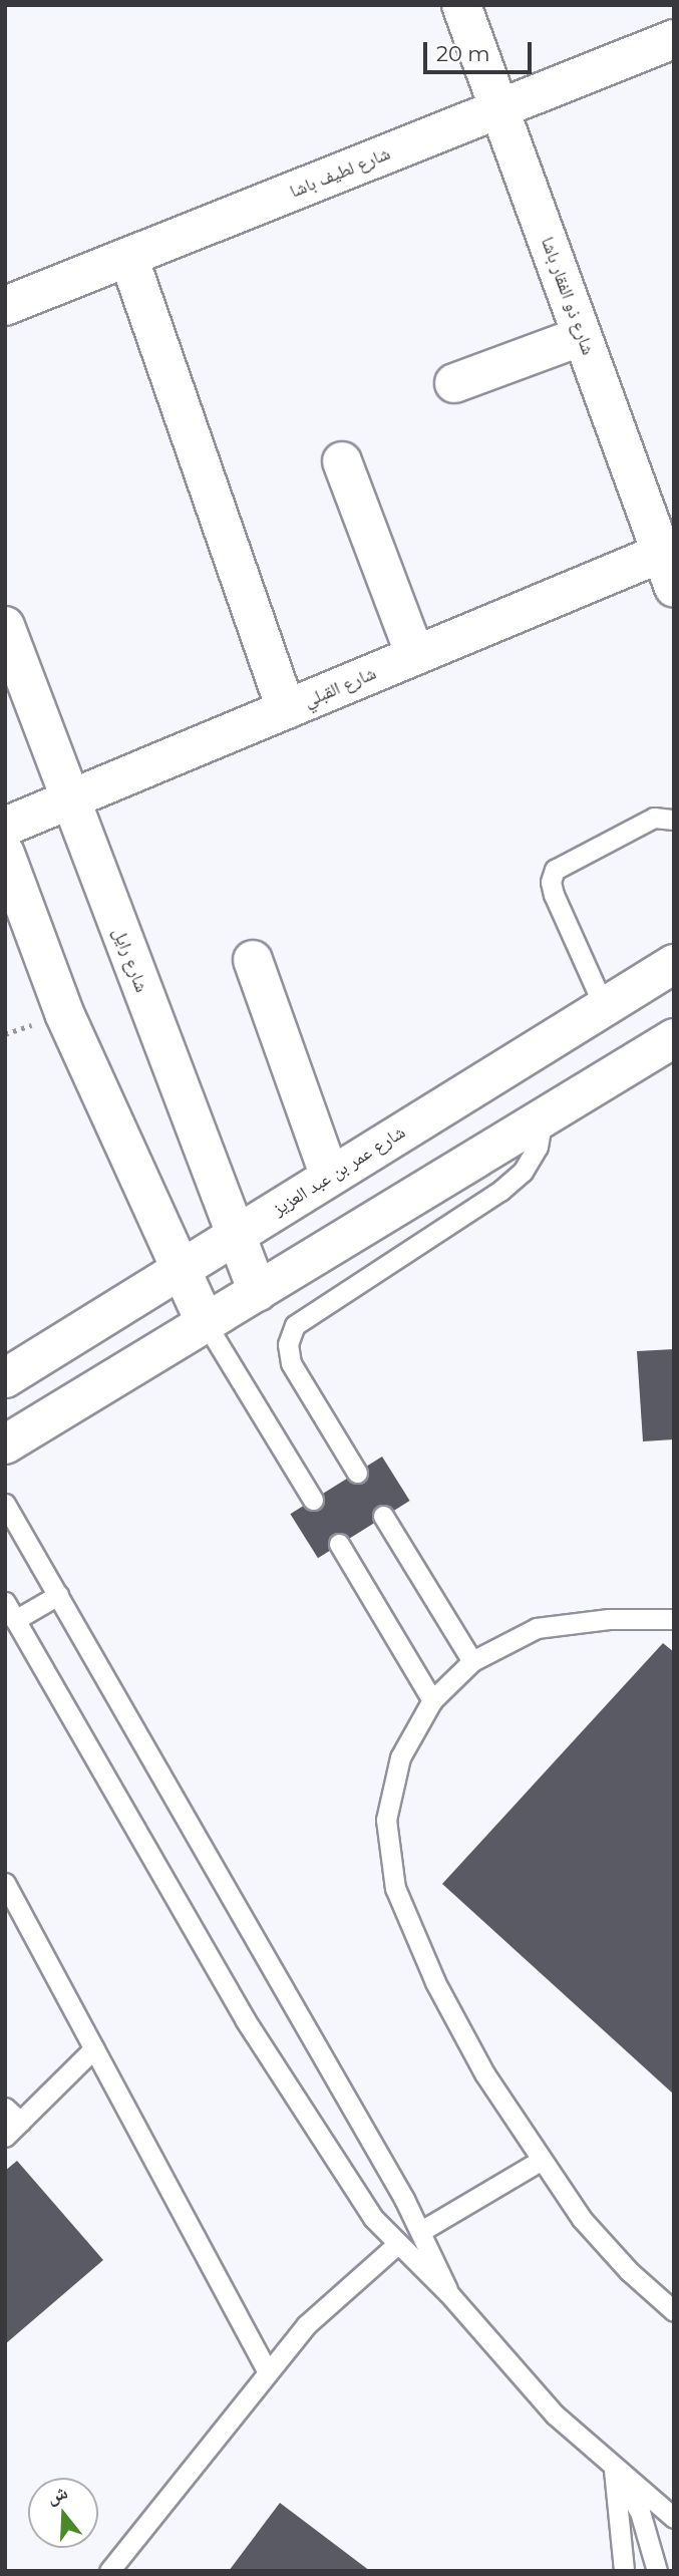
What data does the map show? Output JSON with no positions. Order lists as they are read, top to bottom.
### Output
{
  "streets": {
    "street": [
      "شارع لطيف باشا",
      "شارع ذو الفقار باشا",
      "شارع القبلي",
      "شارع رايل",
      "شارع عمر بن عبد العزيز"
    ]
  },
  "crossings": [
    ["شارع لطيف باشا", "شارع ذو الفقار باشا"],
    ["شارع ذو الفقار باشا", "شارع القبلي"],
    ["شارع القبلي", "شارع رايل"],
    ["شارع رايل", "شارع عمر بن عبد العزيز"]
  ],
  "scale_bar": "20 m",
  "north": "top"
}
